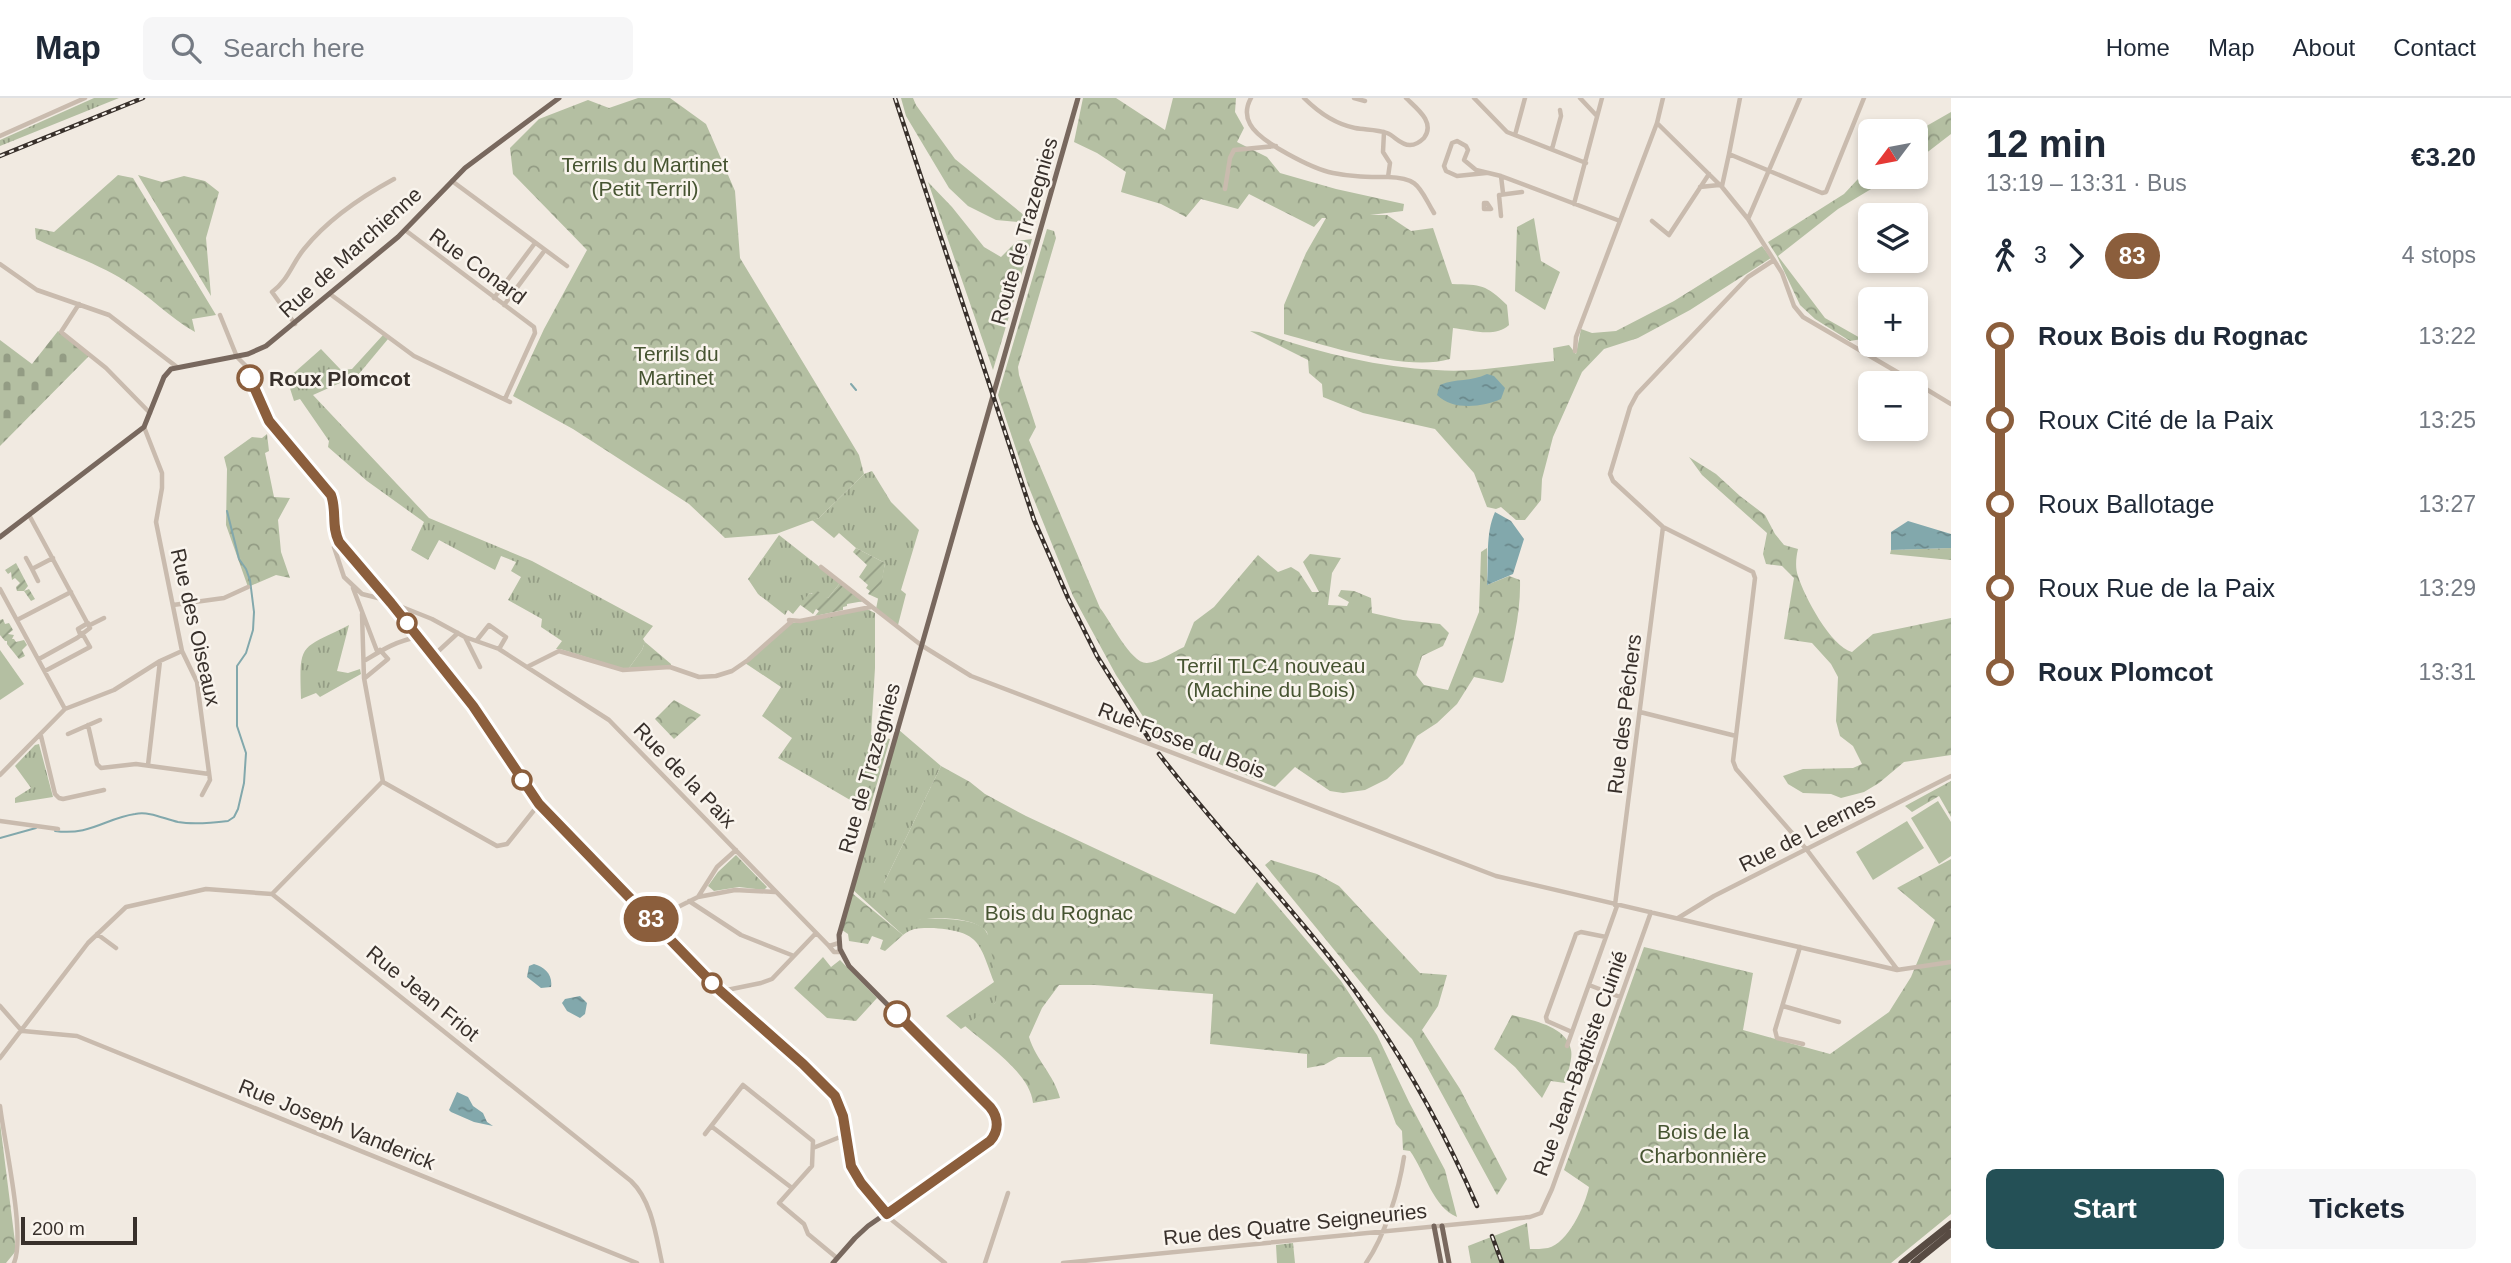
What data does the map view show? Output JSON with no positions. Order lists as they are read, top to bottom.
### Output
{
  "streets": {
    "main road": ["Route de Trazegnies", "Rue de Marchienne", "Rue de Trazegnies"],
    "street": [
      "Rue Conard",
      "Rue des Oiseaux",
      "Rue des Pêchers",
      "Rue Fosse du Bois",
      "Rue de la Paix",
      "Rue de Leernes",
      "Rue Jean Friot",
      "Rue Jean-Baptiste Cuinié",
      "Rue Joseph Vanderick",
      "Rue des Quatre Seigneuries"
    ]
  },
  "crossings": [
    ["Route de Trazegnies", "Rue de Trazegnies"],
    ["Rue de Marchienne", "Rue Conard"],
    ["Rue des Pêchers", "Rue Fosse du Bois"],
    ["Rue Fosse du Bois", "Rue de Trazegnies"],
    ["Rue Fosse du Bois", "Rue de Leernes"],
    ["Rue Fosse du Bois", "Rue Jean-Baptiste Cuinié"],
    ["Rue de Trazegnies", "Rue de la Paix"],
    ["Rue Jean-Baptiste Cuinié", "Rue des Quatre Seigneuries"]
  ],
  "parks": [
    "Terrils du Martinet (Petit Terril)",
    "Terrils du Martinet",
    "Terril TLC4 nouveau (Machine du Bois)",
    "Bois du Rognac",
    "Bois de la Charbonnière"
  ],
  "places": ["Roux Plomcot"],
  "lines": ["bus line 83"],
  "scale_bar": "200 m",
  "north": "bottom left",
  "page": {
    "header": "Map",
    "search": "Search here",
    "nav": [
      "Home",
      "Map",
      "About",
      "Contact"
    ],
    "on_map": "83",
    "heading": ["12 min", "13:19 – 13:31 · Bus", "€3.20"],
    "map_buttons": ["+", "−"],
    "legs": ["3", "83", "4 stops"],
    "list": [
      {
        "name": "Roux Bois du Rognac",
        "value": "13:22"
      },
      {
        "name": "Roux Cité de la Paix",
        "value": "13:25"
      },
      {
        "name": "Roux Ballotage",
        "value": "13:27"
      },
      {
        "name": "Roux Rue de la Paix",
        "value": "13:29"
      },
      {
        "name": "Roux Plomcot",
        "value": "13:31"
      }
    ],
    "buttons": ["Start", "Tickets"],
    "scale": "200 m"
  }
}
